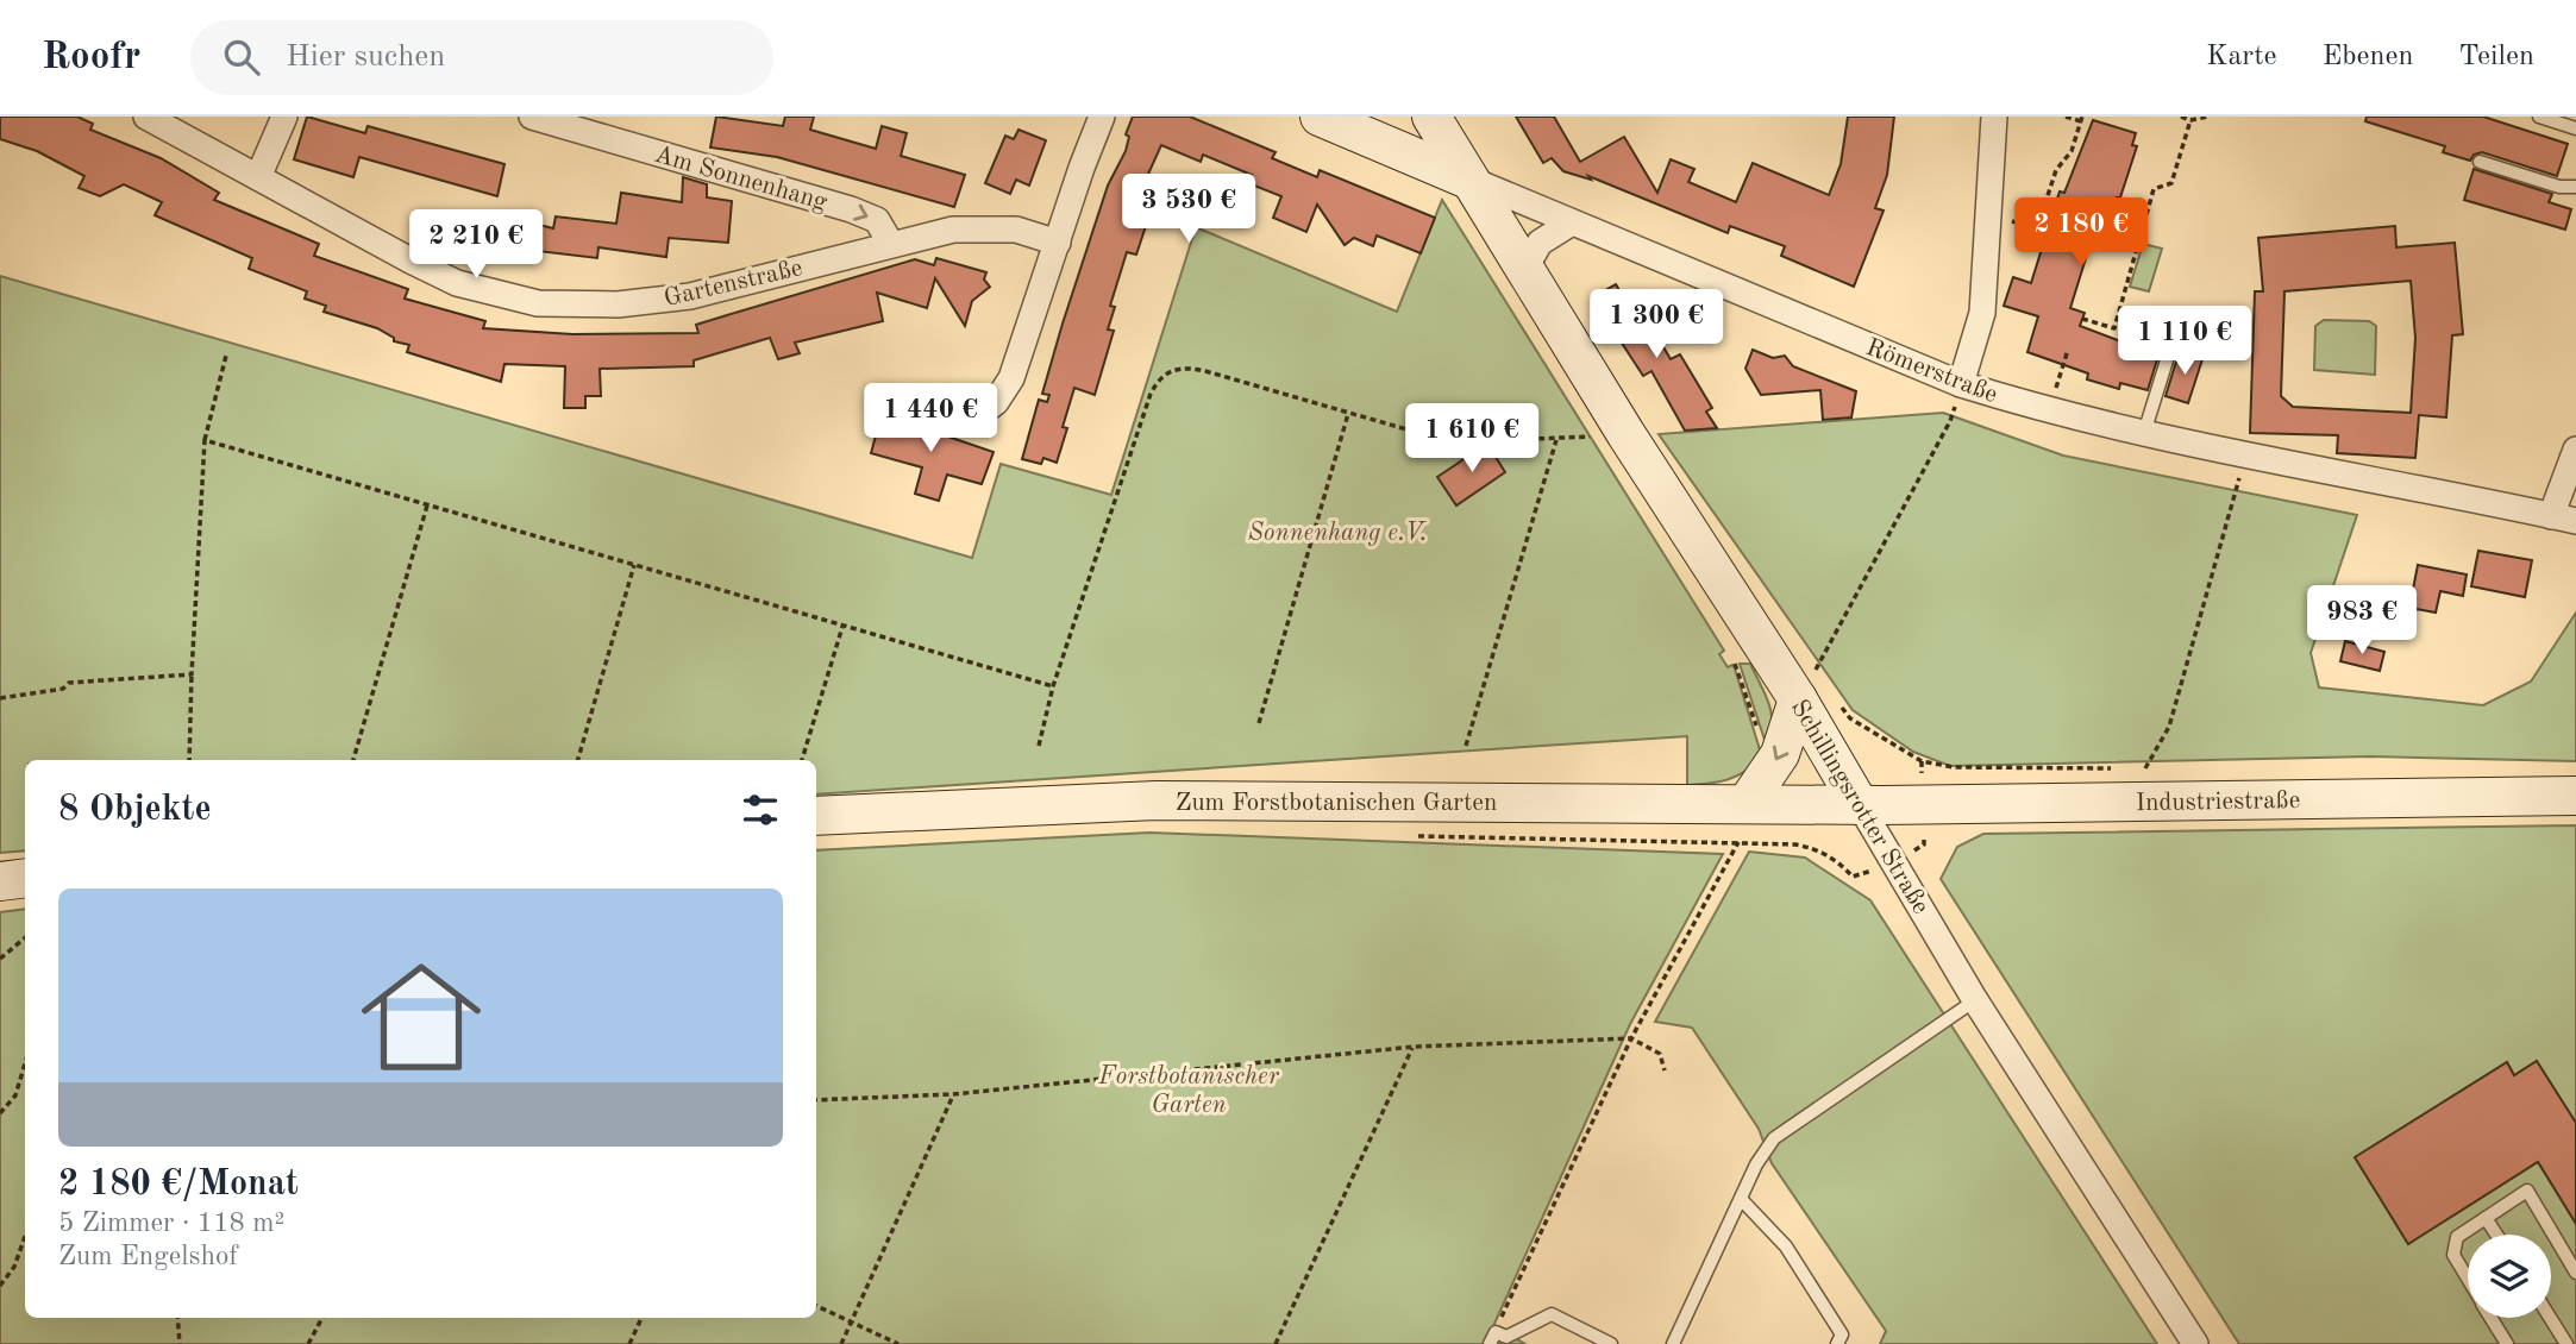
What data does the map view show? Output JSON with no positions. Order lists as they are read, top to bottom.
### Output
{
  "streets": {
    "main road": [
      "Römerstraße",
      "Industriestraße",
      "Zum Forstbotanischen Garten",
      "Schillingsrotter Straße"
    ],
    "street": ["Am Sonnenhang", "Gartenstraße"]
  },
  "crossings": [
    ["Am Sonnenhang", "Gartenstraße"],
    ["Römerstraße", "Schillingsrotter Straße"],
    ["Industriestraße", "Zum Forstbotanischen Garten"],
    ["Industriestraße", "Schillingsrotter Straße"],
    ["Zum Forstbotanischen Garten", "Schillingsrotter Straße"]
  ],
  "one_way": ["Am Sonnenhang"],
  "parks": ["Sonnenhang e.V.", "Forstbotanischer Garten"],
  "page": {
    "header": "Roofr",
    "search": "Hier suchen",
    "nav": ["Karte", "Ebenen", "Teilen"],
    "price": [
      "3 530 €",
      "2 180 €",
      "2 210 €",
      "1 300 €",
      "1 110 €",
      "1 440 €",
      "1 610 €",
      "983 €"
    ],
    "heading": "8 Objekte",
    "list": [
      {
        "name": "2 180 €/Monat",
        "note": "5 Zimmer · 118 m² · Zum Engelshof"
      }
    ]
  }
}
